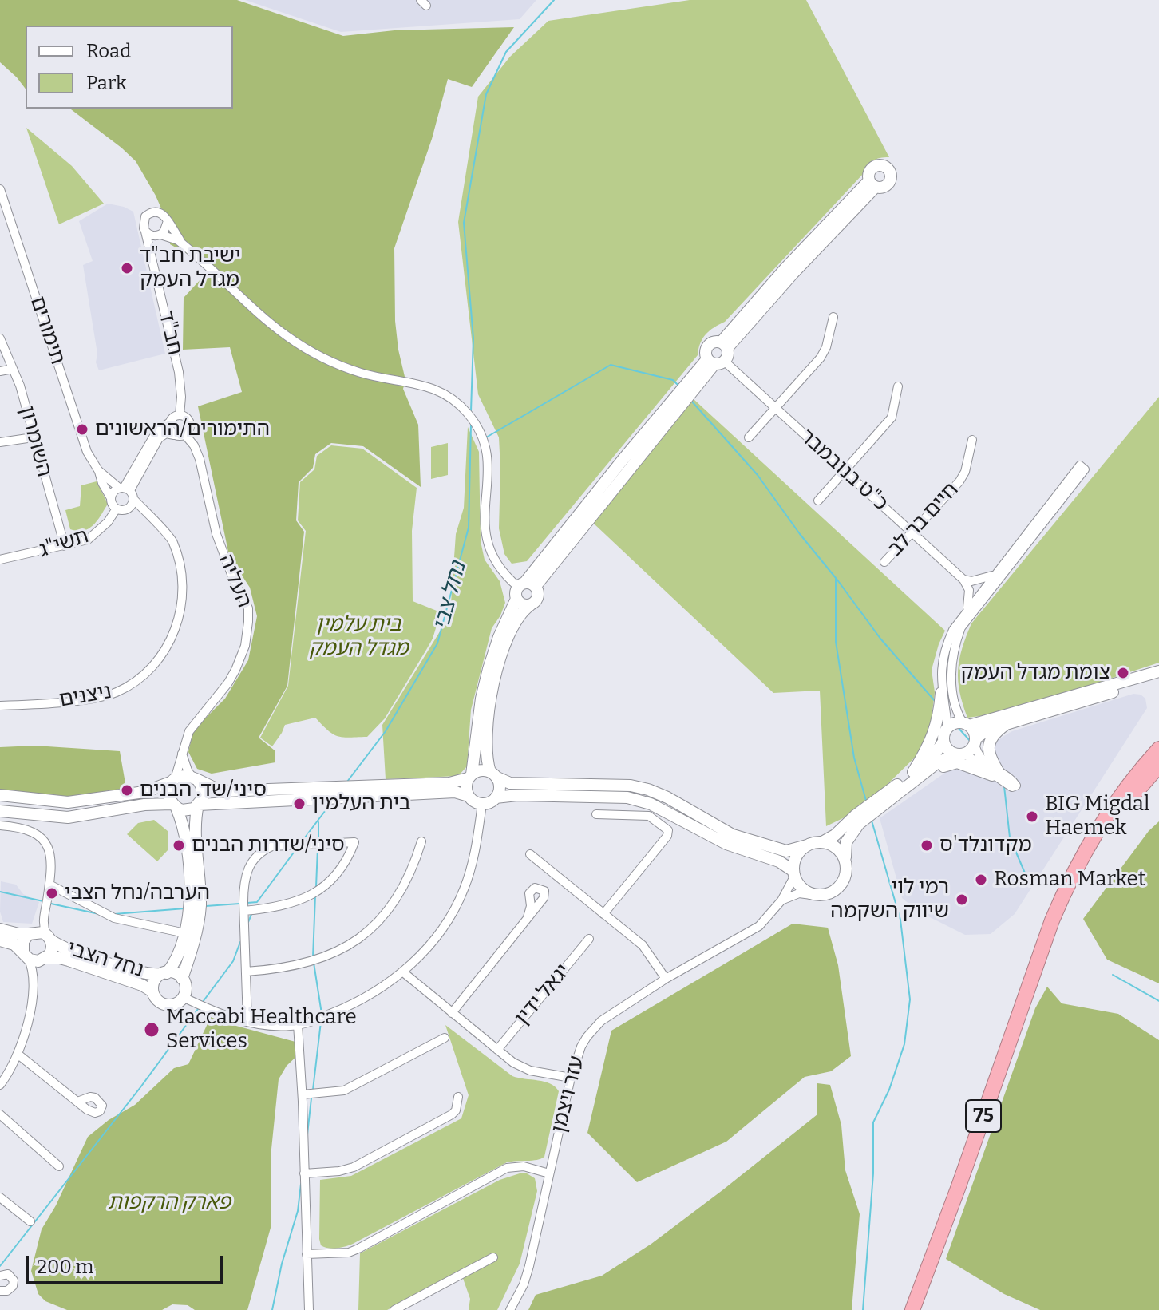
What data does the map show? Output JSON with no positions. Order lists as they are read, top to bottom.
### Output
{
  "streets": {
    "highway": ["75"],
    "main road": ["נחל הצבי"],
    "street": [
      "תימורים",
      "חב\"ד",
      "השומרון",
      "כ\"ט בנובמבר",
      "חיים בר לב",
      "תשי\"ג",
      "העליה",
      "ניצנים",
      "יגאל ידין",
      "עזר ויצמן"
    ]
  },
  "crossings": [
    ["תימורים", "תשי\"ג"],
    ["תימורים", "ניצנים"],
    ["חב\"ד", "העליה"],
    ["השומרון", "תשי\"ג"],
    ["כ\"ט בנובמבר", "חיים בר לב"],
    ["תשי\"ג", "ניצנים"]
  ],
  "water": ["נחל צבי"],
  "parks": ["בית עלמין מגדל העמק", "פארק הרקפות"],
  "places": [
    "ישיבת חב\"ד מגדל העמק",
    "התימורים/הראשונים",
    "צומת מגדל העמק",
    "סיני/שד. הבנים",
    "בית העלמין",
    "BIG Migdal Haemek",
    "סיני/שדרות הבנים",
    "מקדונלד'ס",
    "Rosman Market",
    "הערבה/נחל הצבי",
    "רמי לוי שיווק השקמה",
    "Maccabi Healthcare Services"
  ],
  "legend": ["Road", "Park"],
  "scale_bar": "200 m"
}
